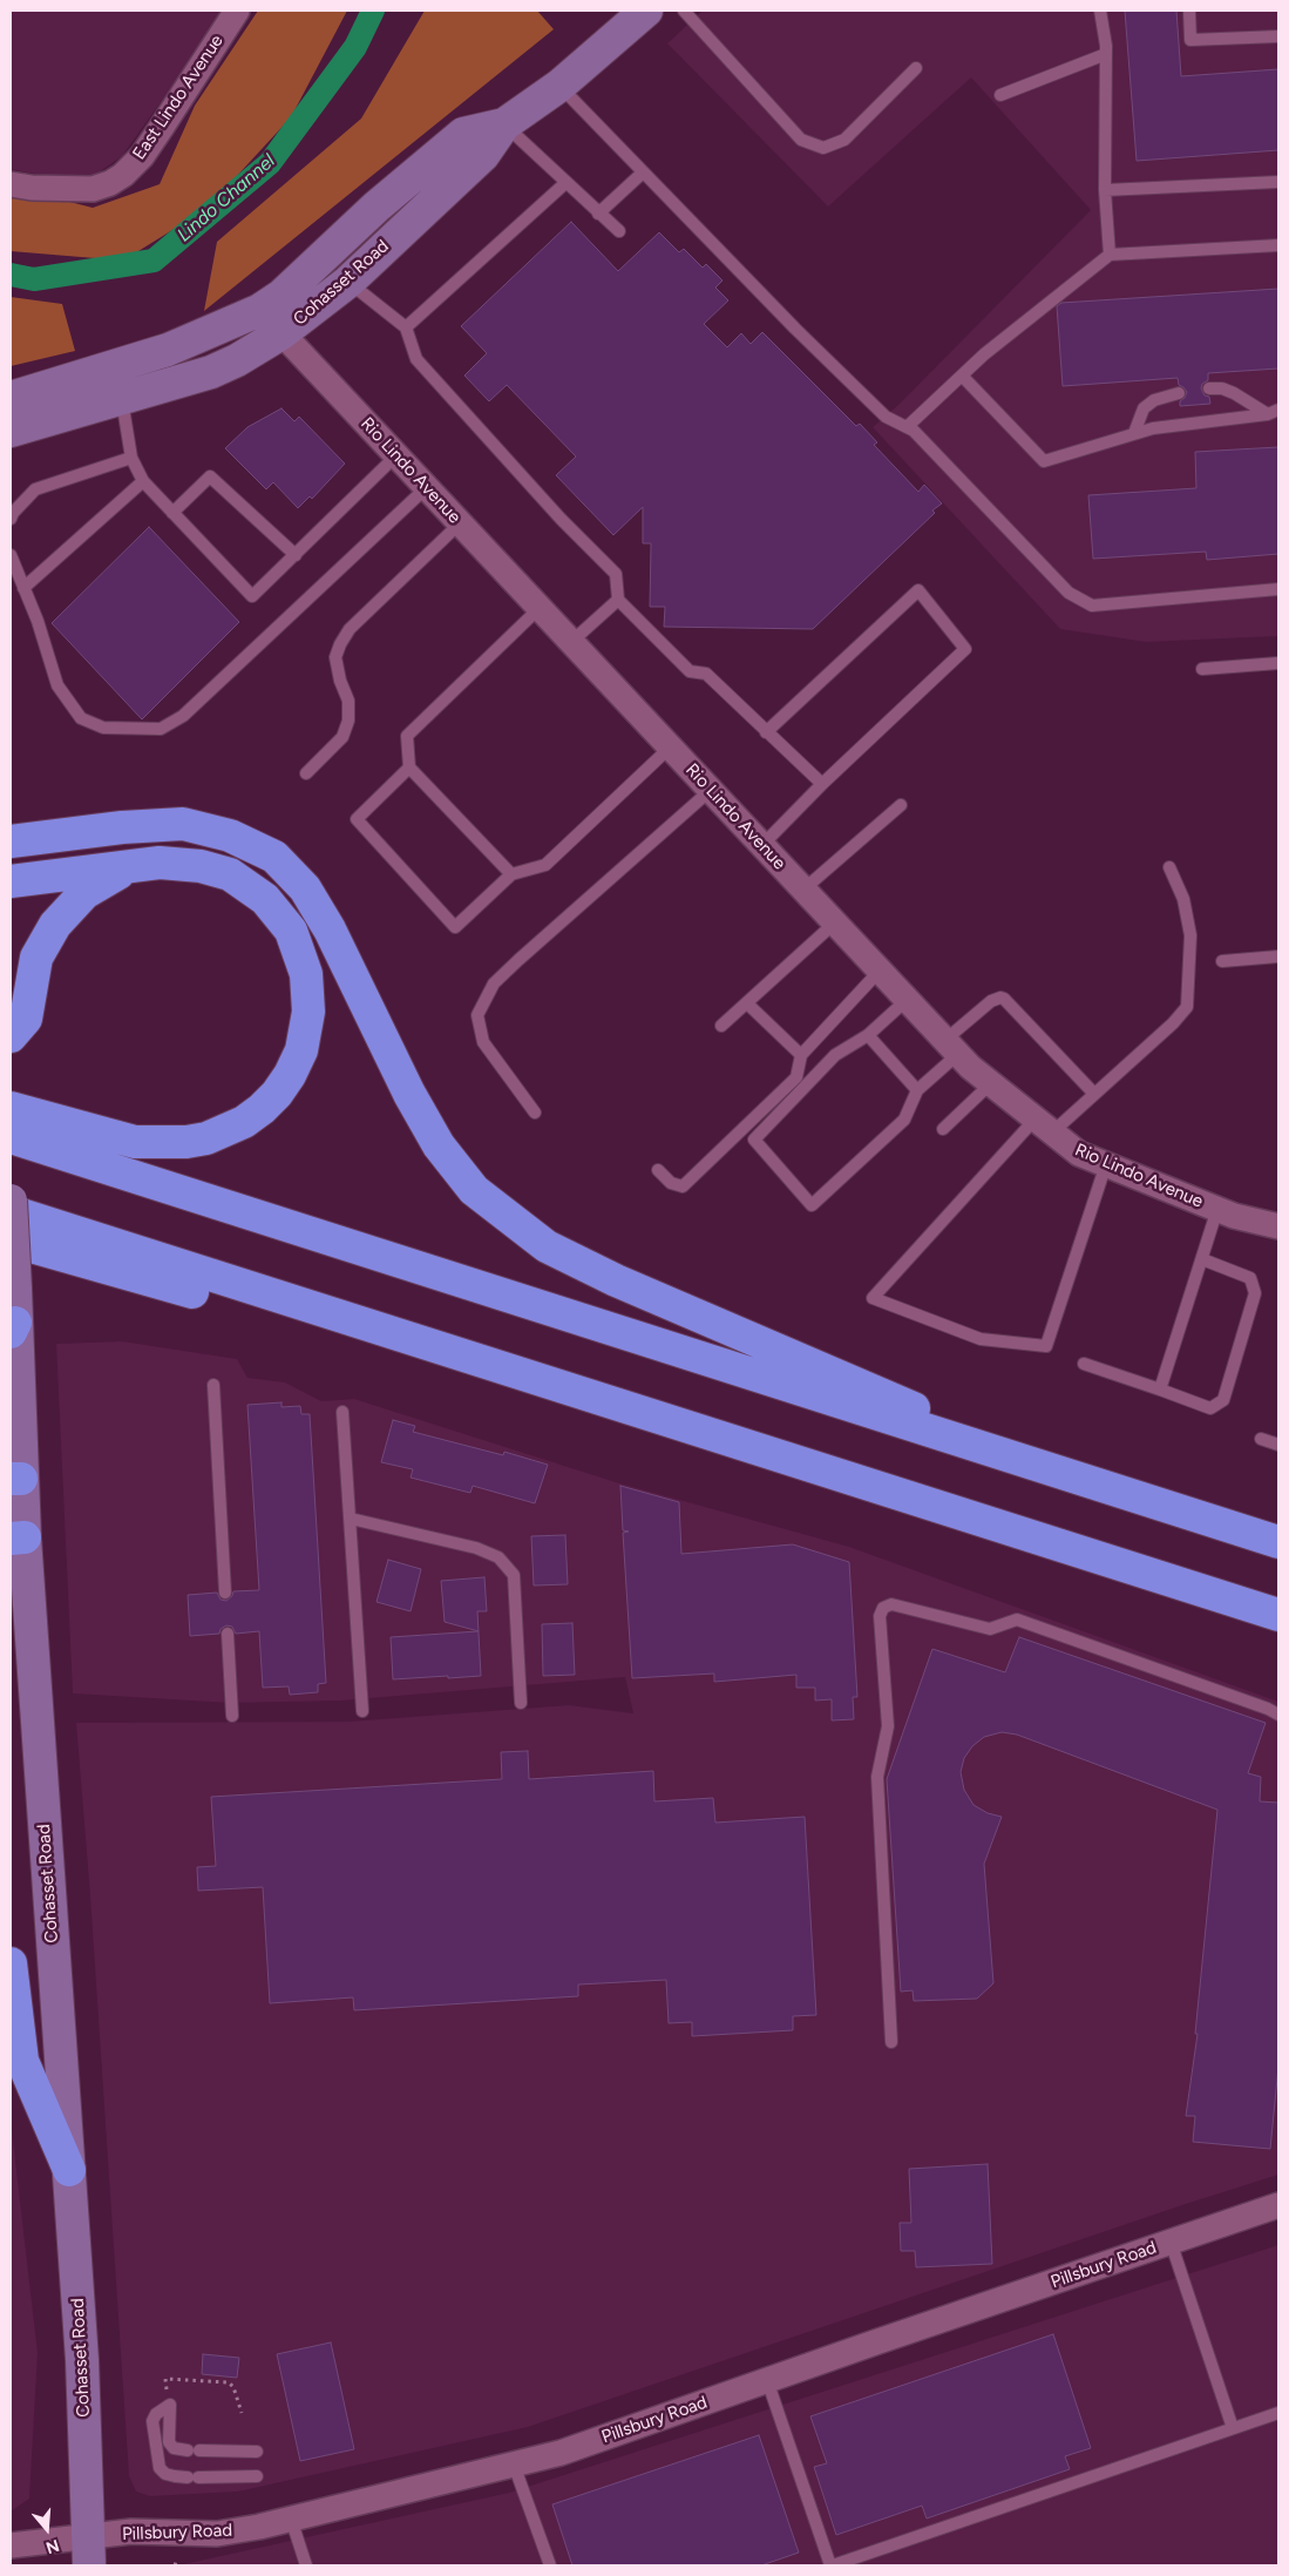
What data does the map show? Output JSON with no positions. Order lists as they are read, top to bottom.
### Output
{
  "streets": {
    "main road": ["Cohasset Road"],
    "street": ["East Lindo Avenue", "Rio Lindo Avenue", "Pillsbury Road"]
  },
  "crossings": [
    ["Cohasset Road", "Rio Lindo Avenue"],
    ["Cohasset Road", "Pillsbury Road"]
  ],
  "water": ["Lindo Channel"],
  "north": "bottom"
}
